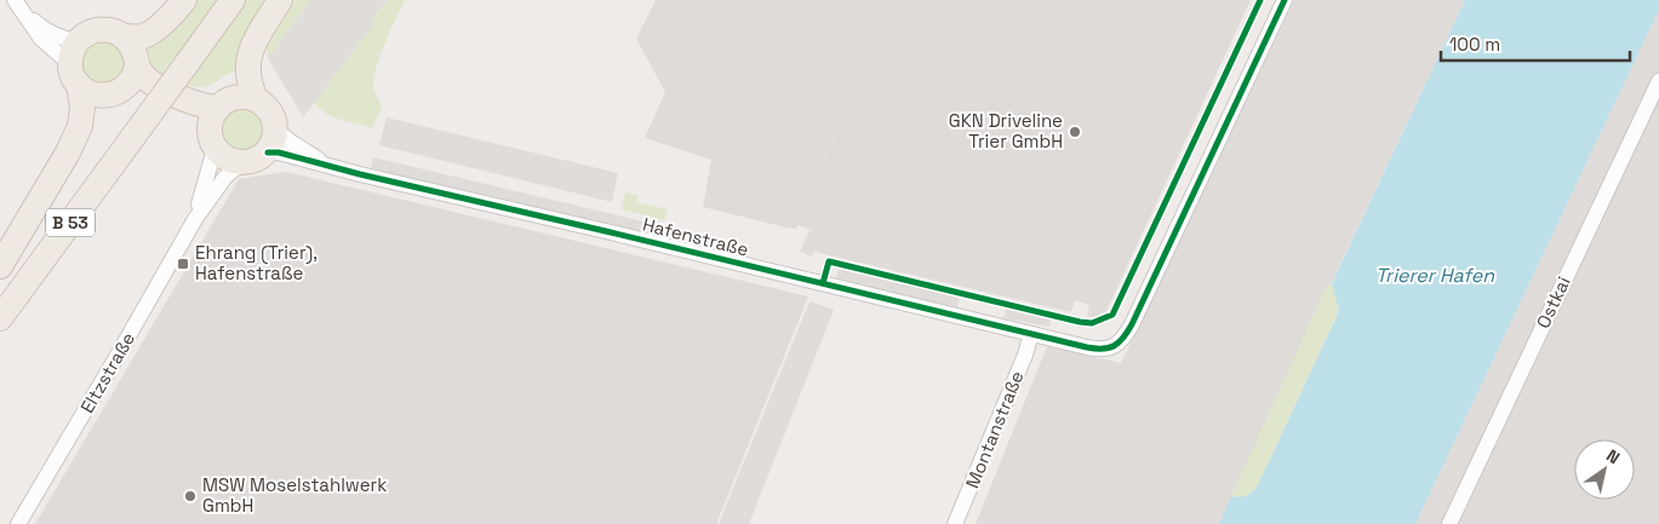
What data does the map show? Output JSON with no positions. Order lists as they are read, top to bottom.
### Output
{
  "streets": {
    "main road": ["B 53"],
    "street": [
      "Hafenstraße",
      "Ostkai",
      "Eltzstraße",
      "Montanstraße"
    ]
  },
  "crossings": [
    ["Hafenstraße", "Eltzstraße"],
    ["Hafenstraße", "Montanstraße"]
  ],
  "water": ["Trierer Hafen"],
  "places": {
    "other": ["GKN Driveline Trier GmbH", "MSW Moselstahlwerk GmbH"],
    "transit": ["Ehrang (Trier), Hafenstraße"]
  },
  "scale_bar": "100 m",
  "north": "top right"
}
